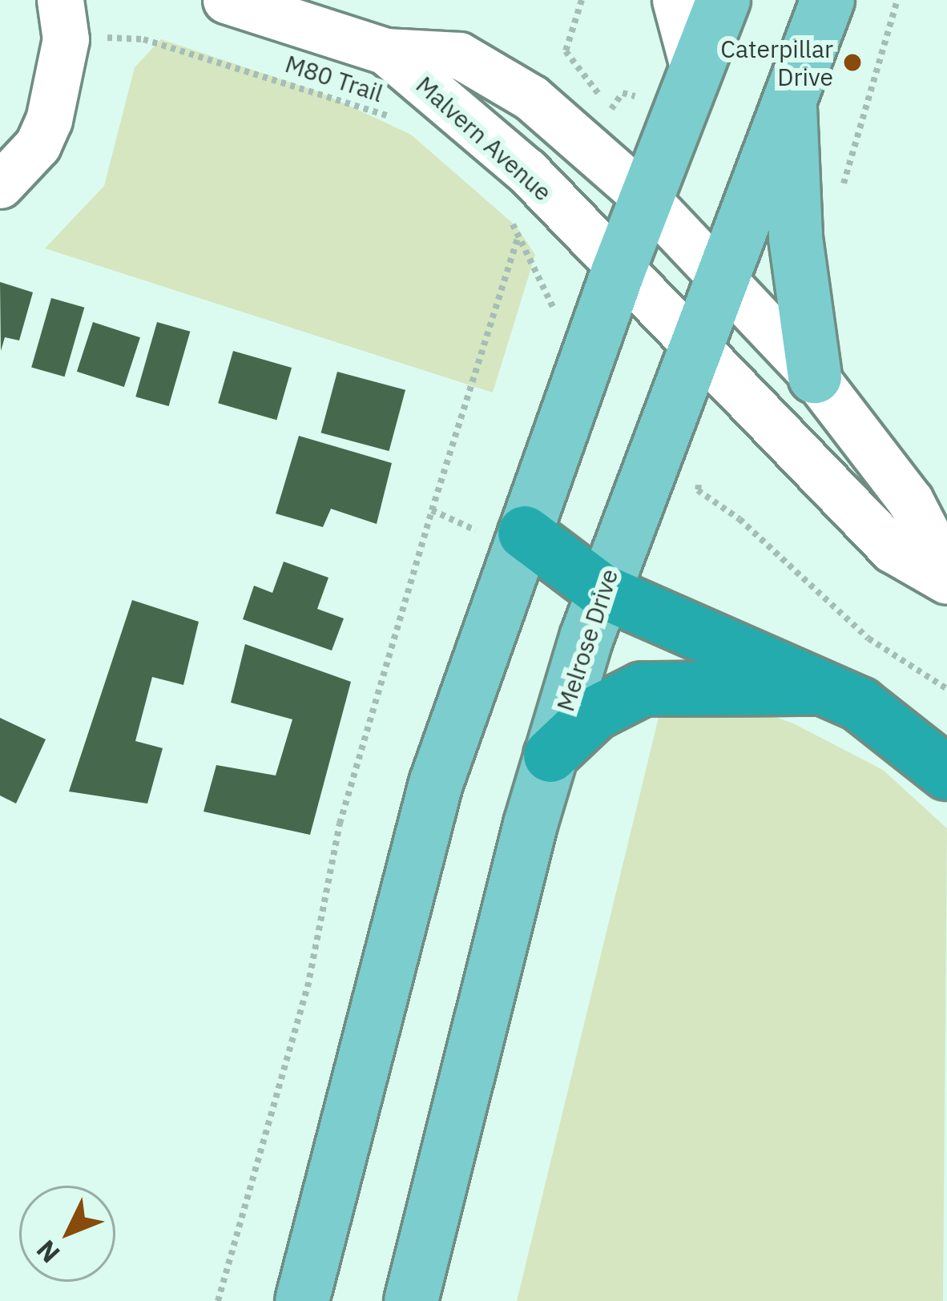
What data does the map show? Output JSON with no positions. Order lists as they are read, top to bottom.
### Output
{
  "streets": {
    "main road": ["Melrose Drive"],
    "street": ["Malvern Avenue"],
    "path": ["M80 Trail"]
  },
  "places": ["Caterpillar Drive"],
  "north": "bottom left"
}
